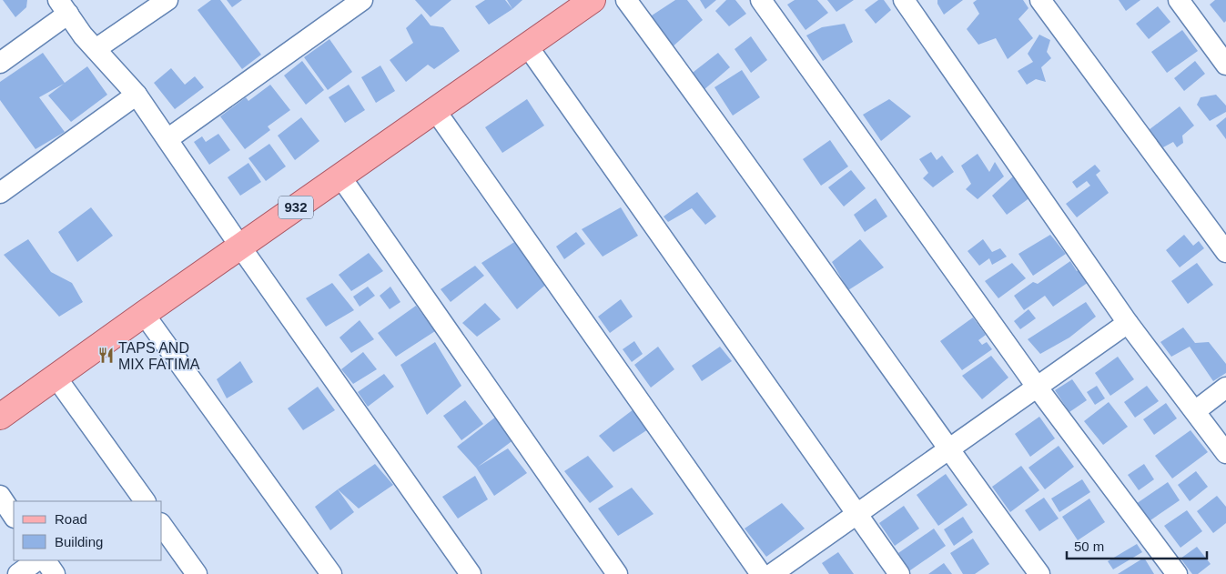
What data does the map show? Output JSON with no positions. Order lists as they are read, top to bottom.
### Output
{
  "streets": {
    "main road": ["932"]
  },
  "places": {
    "restaurant": ["TAPS AND MIX FATIMA"]
  },
  "legend": ["Road", "Building"],
  "scale_bar": "50 m"
}
